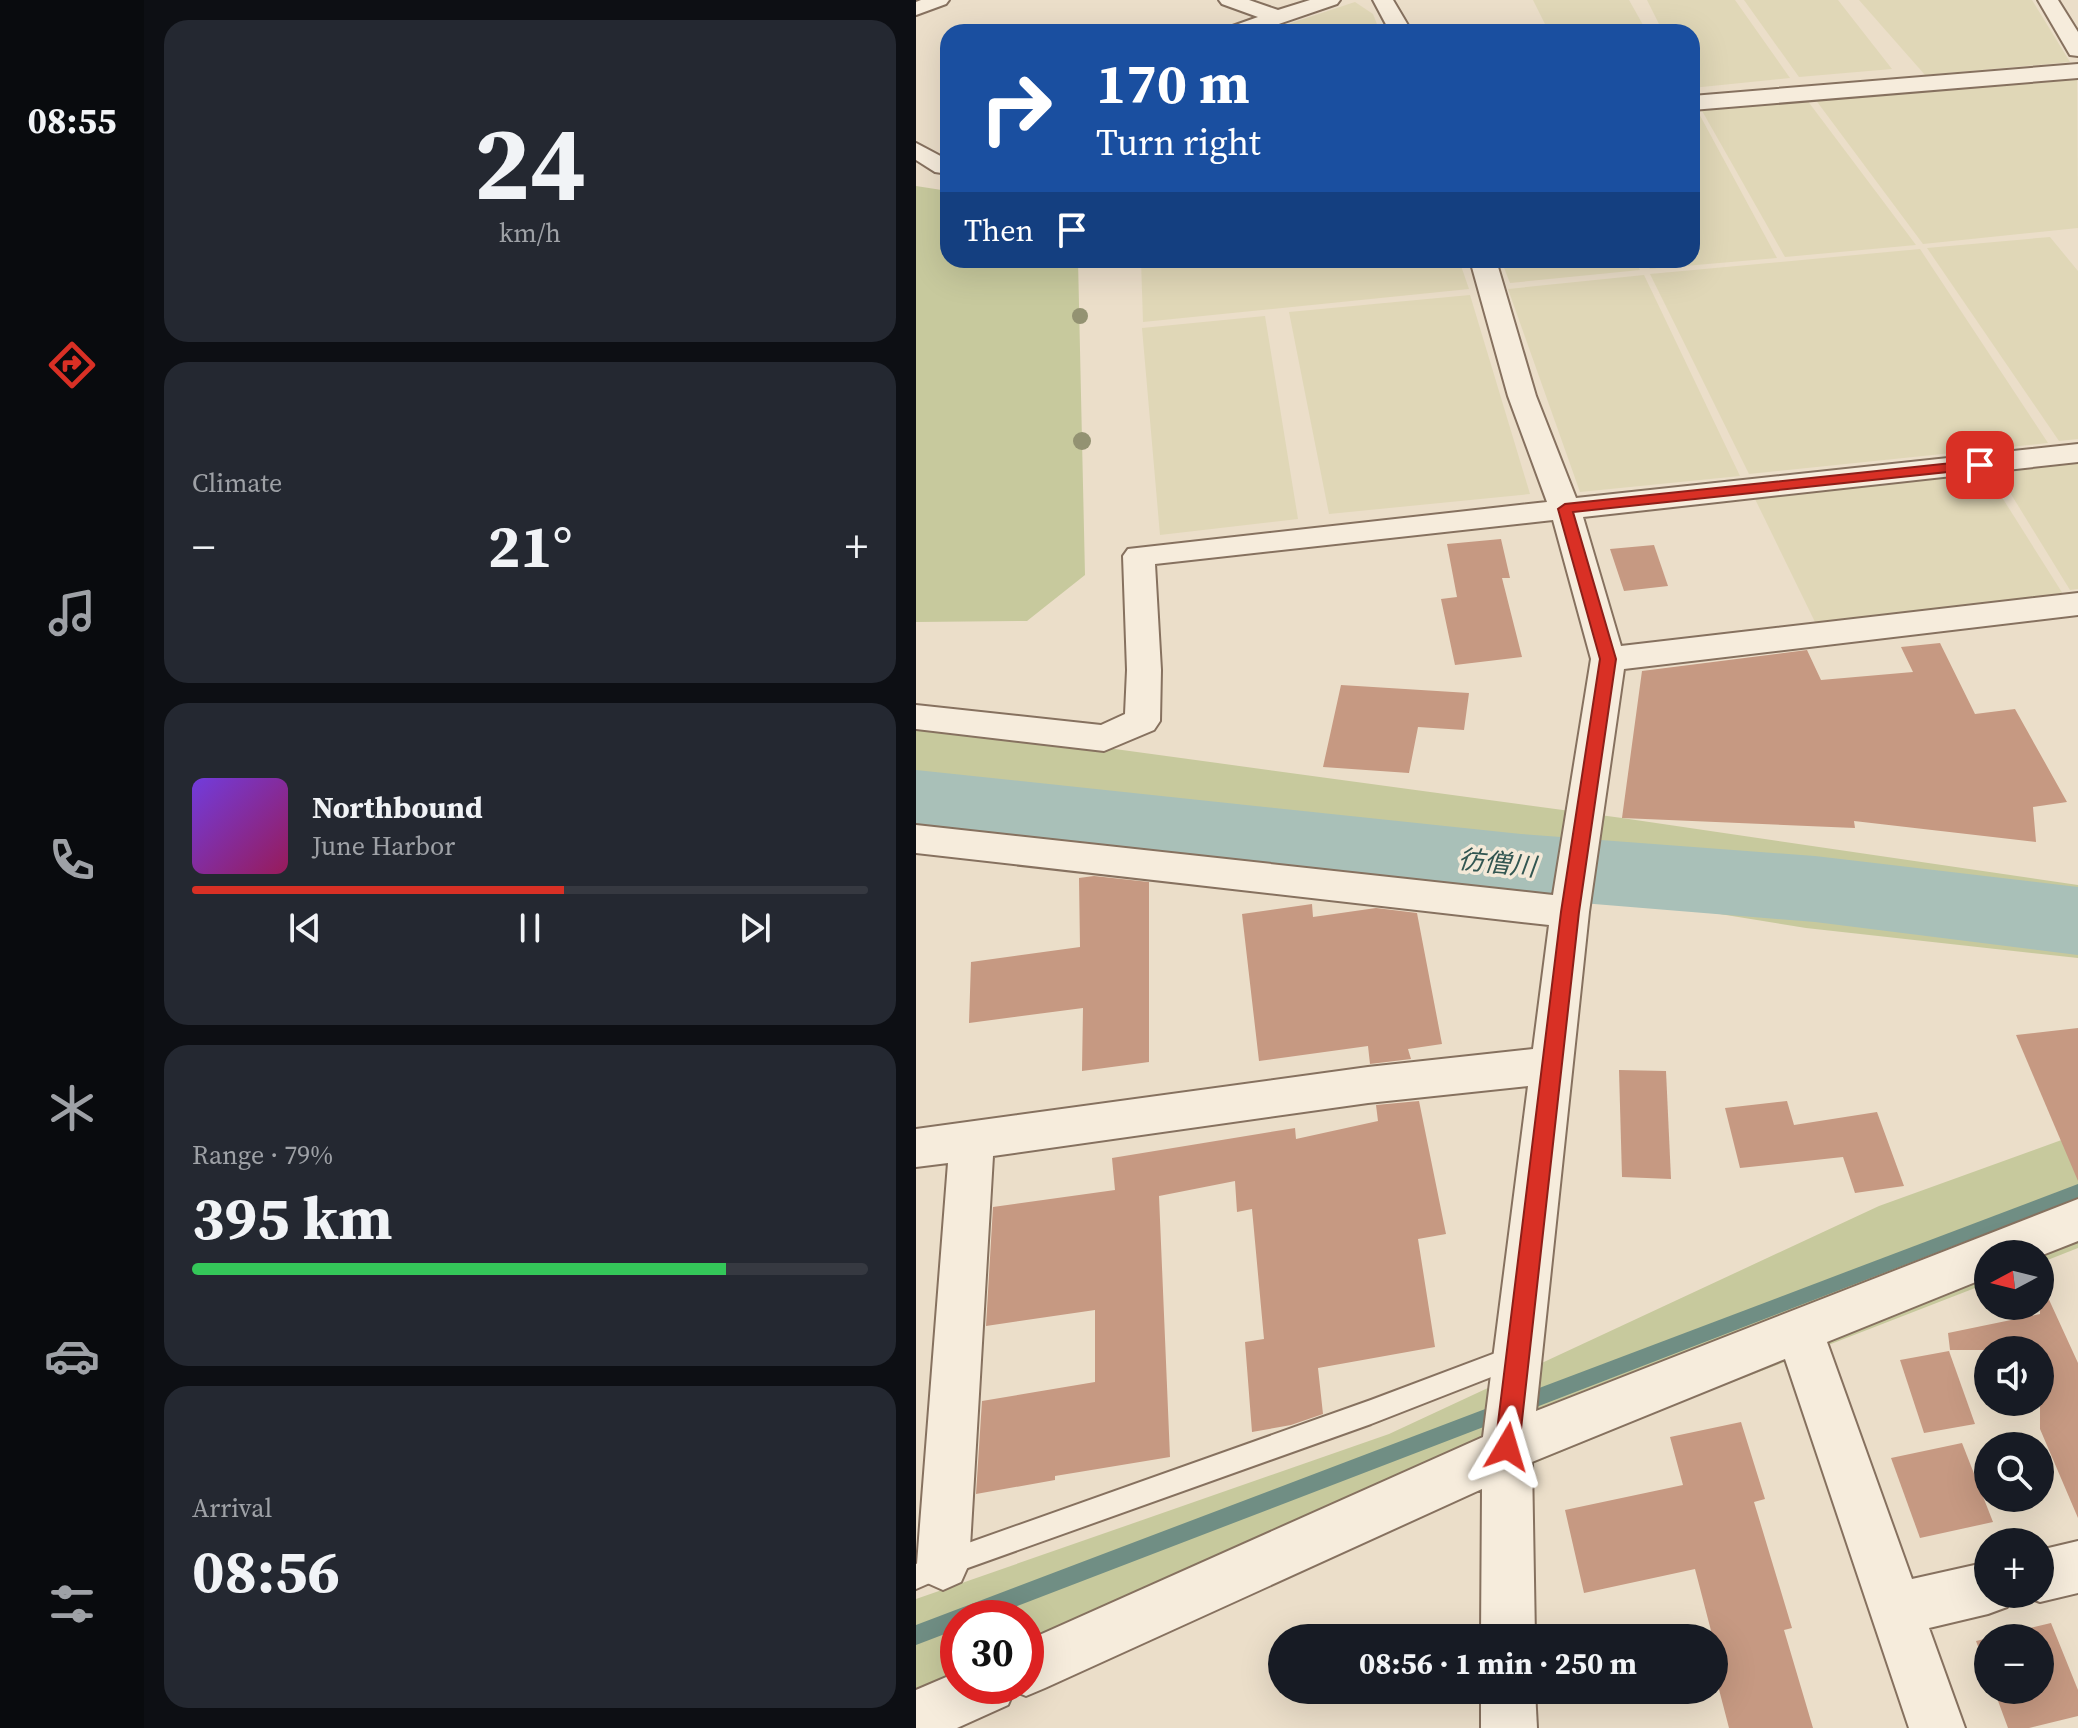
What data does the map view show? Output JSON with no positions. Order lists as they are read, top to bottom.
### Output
{
  "water": ["彷僧川"],
  "north": "left",
  "page": {
    "tabs": "08:55",
    "tile": [
      ["24", "km/h"],
      "Climate",
      ["Range · 79%", "395 km"],
      ["Arrival", "08:56"]
    ],
    "turn": ["170 m", "Turn right"],
    "then": "Then",
    "heat": ["−", "21°", "+"],
    "song": ["Northbound", "June Harbor"],
    "map_buttons": ["+", "−"],
    "limit": "30",
    "trip": "08:56 · 1 min · 250 m"
  }
}
